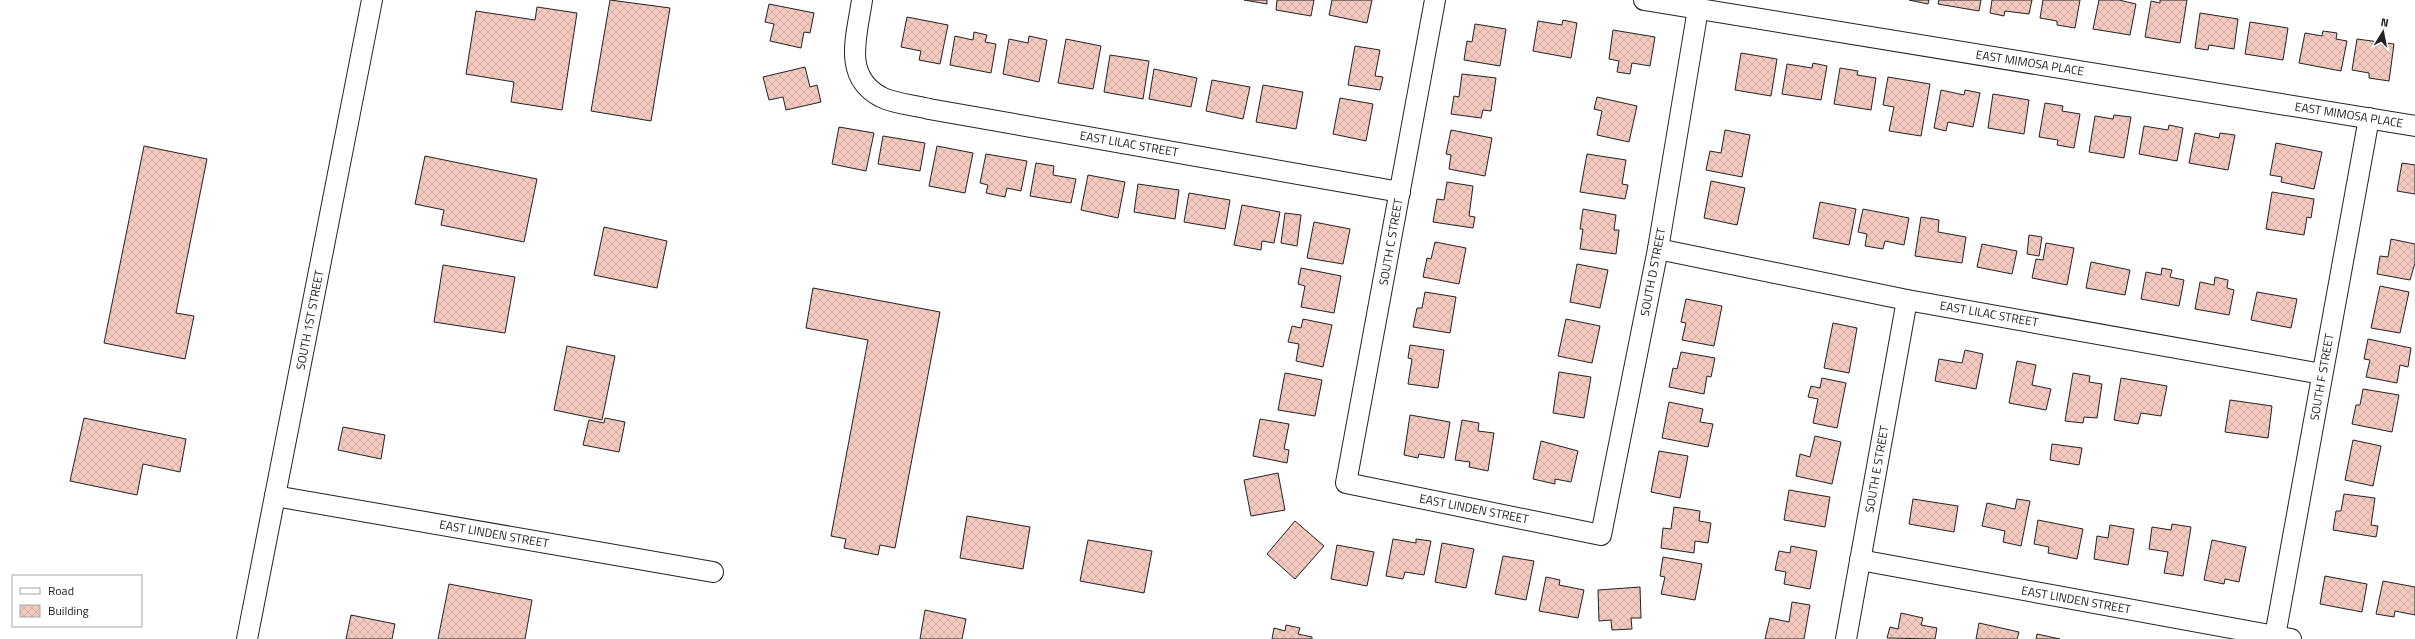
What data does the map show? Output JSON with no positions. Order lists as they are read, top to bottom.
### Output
{
  "streets": {
    "street": [
      "EAST MIMOSA PLACE",
      "EAST LILAC STREET",
      "SOUTH C STREET",
      "SOUTH D STREET",
      "SOUTH 1ST STREET",
      "SOUTH F STREET",
      "SOUTH E STREET",
      "EAST LINDEN STREET"
    ]
  },
  "crossings": [
    ["EAST MIMOSA PLACE", "SOUTH D STREET"],
    ["EAST MIMOSA PLACE", "SOUTH F STREET"],
    ["EAST LILAC STREET", "SOUTH C STREET"],
    ["EAST LILAC STREET", "SOUTH D STREET"],
    ["EAST LILAC STREET", "SOUTH F STREET"],
    ["EAST LILAC STREET", "SOUTH E STREET"],
    ["SOUTH C STREET", "EAST LINDEN STREET"],
    ["SOUTH D STREET", "EAST LINDEN STREET"],
    ["SOUTH 1ST STREET", "EAST LINDEN STREET"],
    ["SOUTH F STREET", "EAST LINDEN STREET"],
    ["SOUTH E STREET", "EAST LINDEN STREET"]
  ],
  "legend": ["Road", "Building"],
  "north": "top"
}
